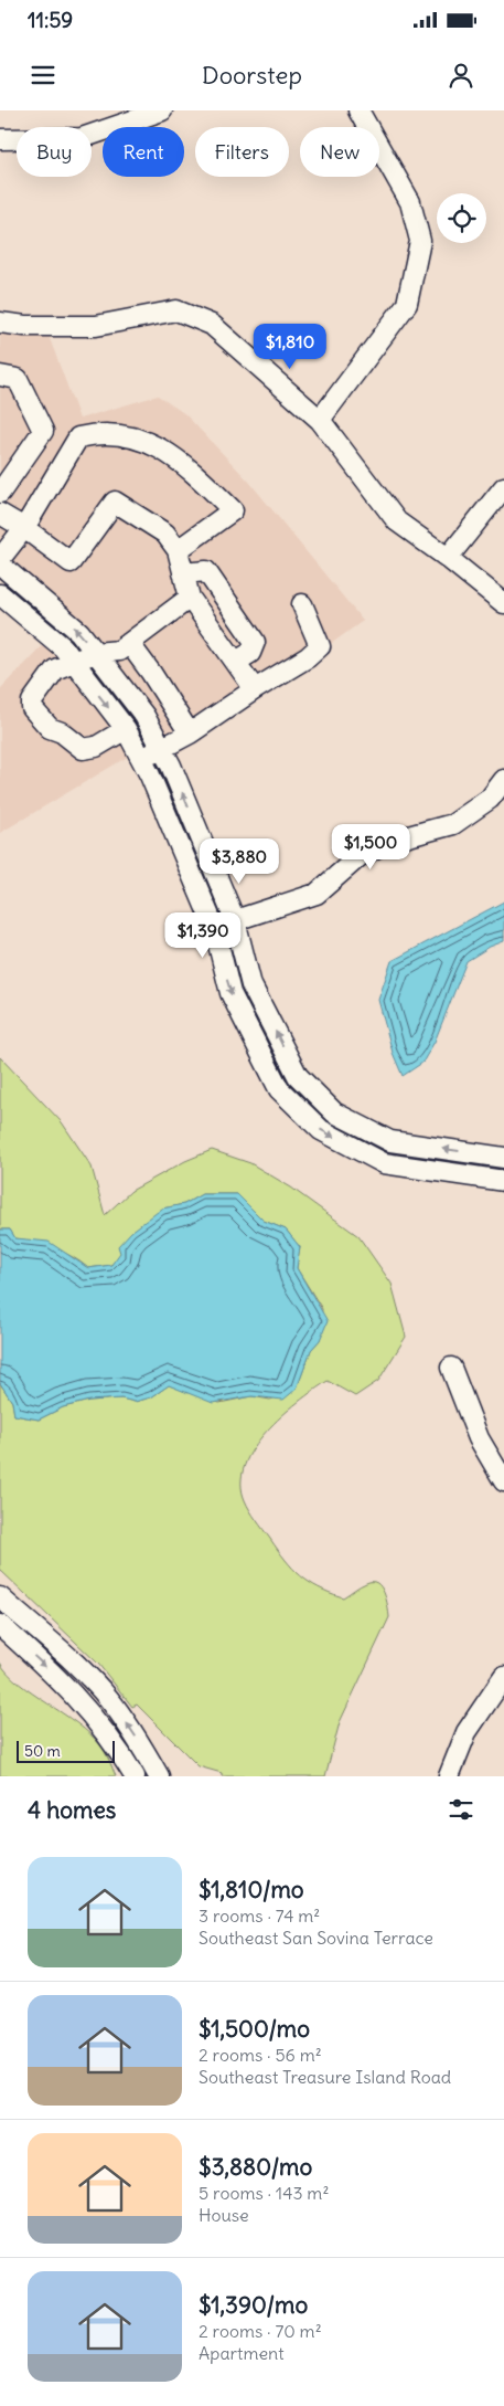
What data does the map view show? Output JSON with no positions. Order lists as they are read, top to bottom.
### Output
{
  "scale_bar": "50 m",
  "page": {
    "status": "11:59",
    "header": "Doorstep",
    "chip": [
      "Buy",
      "Rent",
      "Filters",
      "New"
    ],
    "price": [
      "$1,810",
      "$1,500",
      "$3,880",
      "$1,390"
    ],
    "scale": "50 m",
    "heading": "4 homes",
    "list": [
      {
        "name": "$1,810/mo",
        "note": "3 rooms · 74 m² · Southeast San Sovina Terrace"
      },
      {
        "name": "$1,500/mo",
        "note": "2 rooms · 56 m² · Southeast Treasure Island Road"
      },
      {
        "name": "$3,880/mo",
        "note": "5 rooms · 143 m² · House"
      },
      {
        "name": "$1,390/mo",
        "note": "2 rooms · 70 m² · Apartment"
      }
    ]
  }
}
